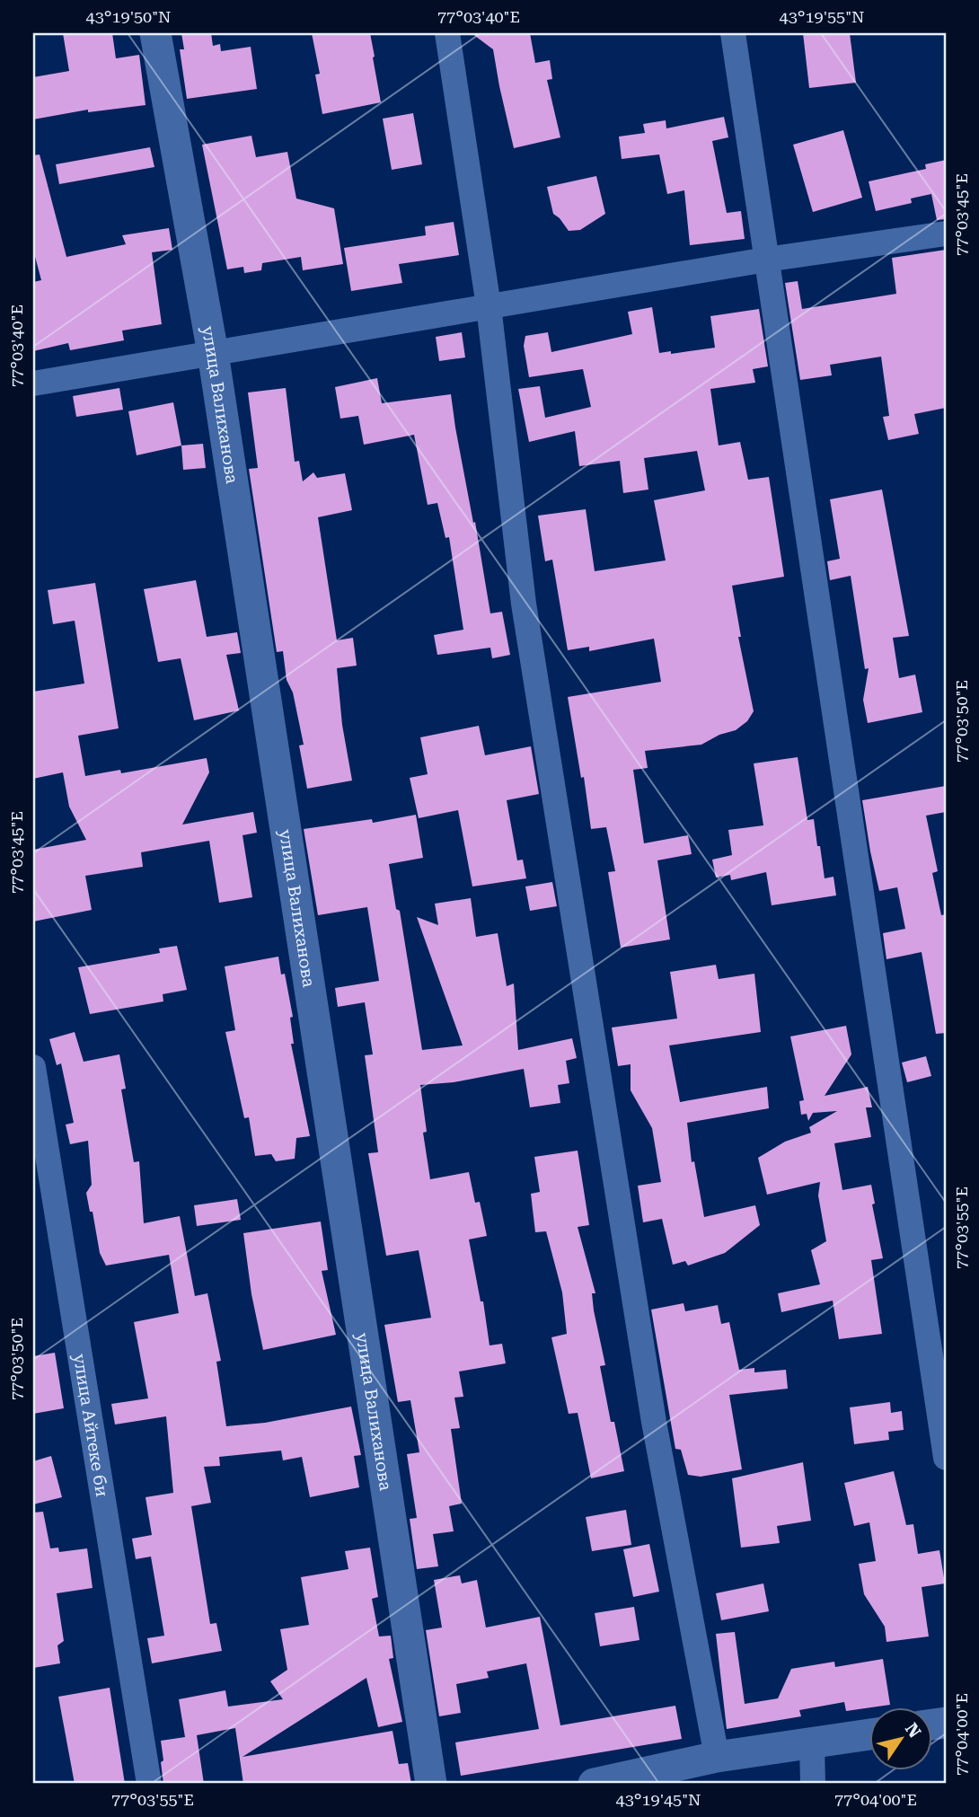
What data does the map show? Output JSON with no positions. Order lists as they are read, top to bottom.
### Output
{
  "streets": {
    "street": ["улица Валиханова", "улица Айтеке би"]
  },
  "north": "top right",
  "coordinates": [
    "43°19'50\"N",
    "77°03'40\"E",
    "43°19'55\"N",
    "77°03'45\"E",
    "77°03'50\"E",
    "77°03'55\"E",
    "77°04'00\"E",
    "43°19'45\"N"
  ]
}
